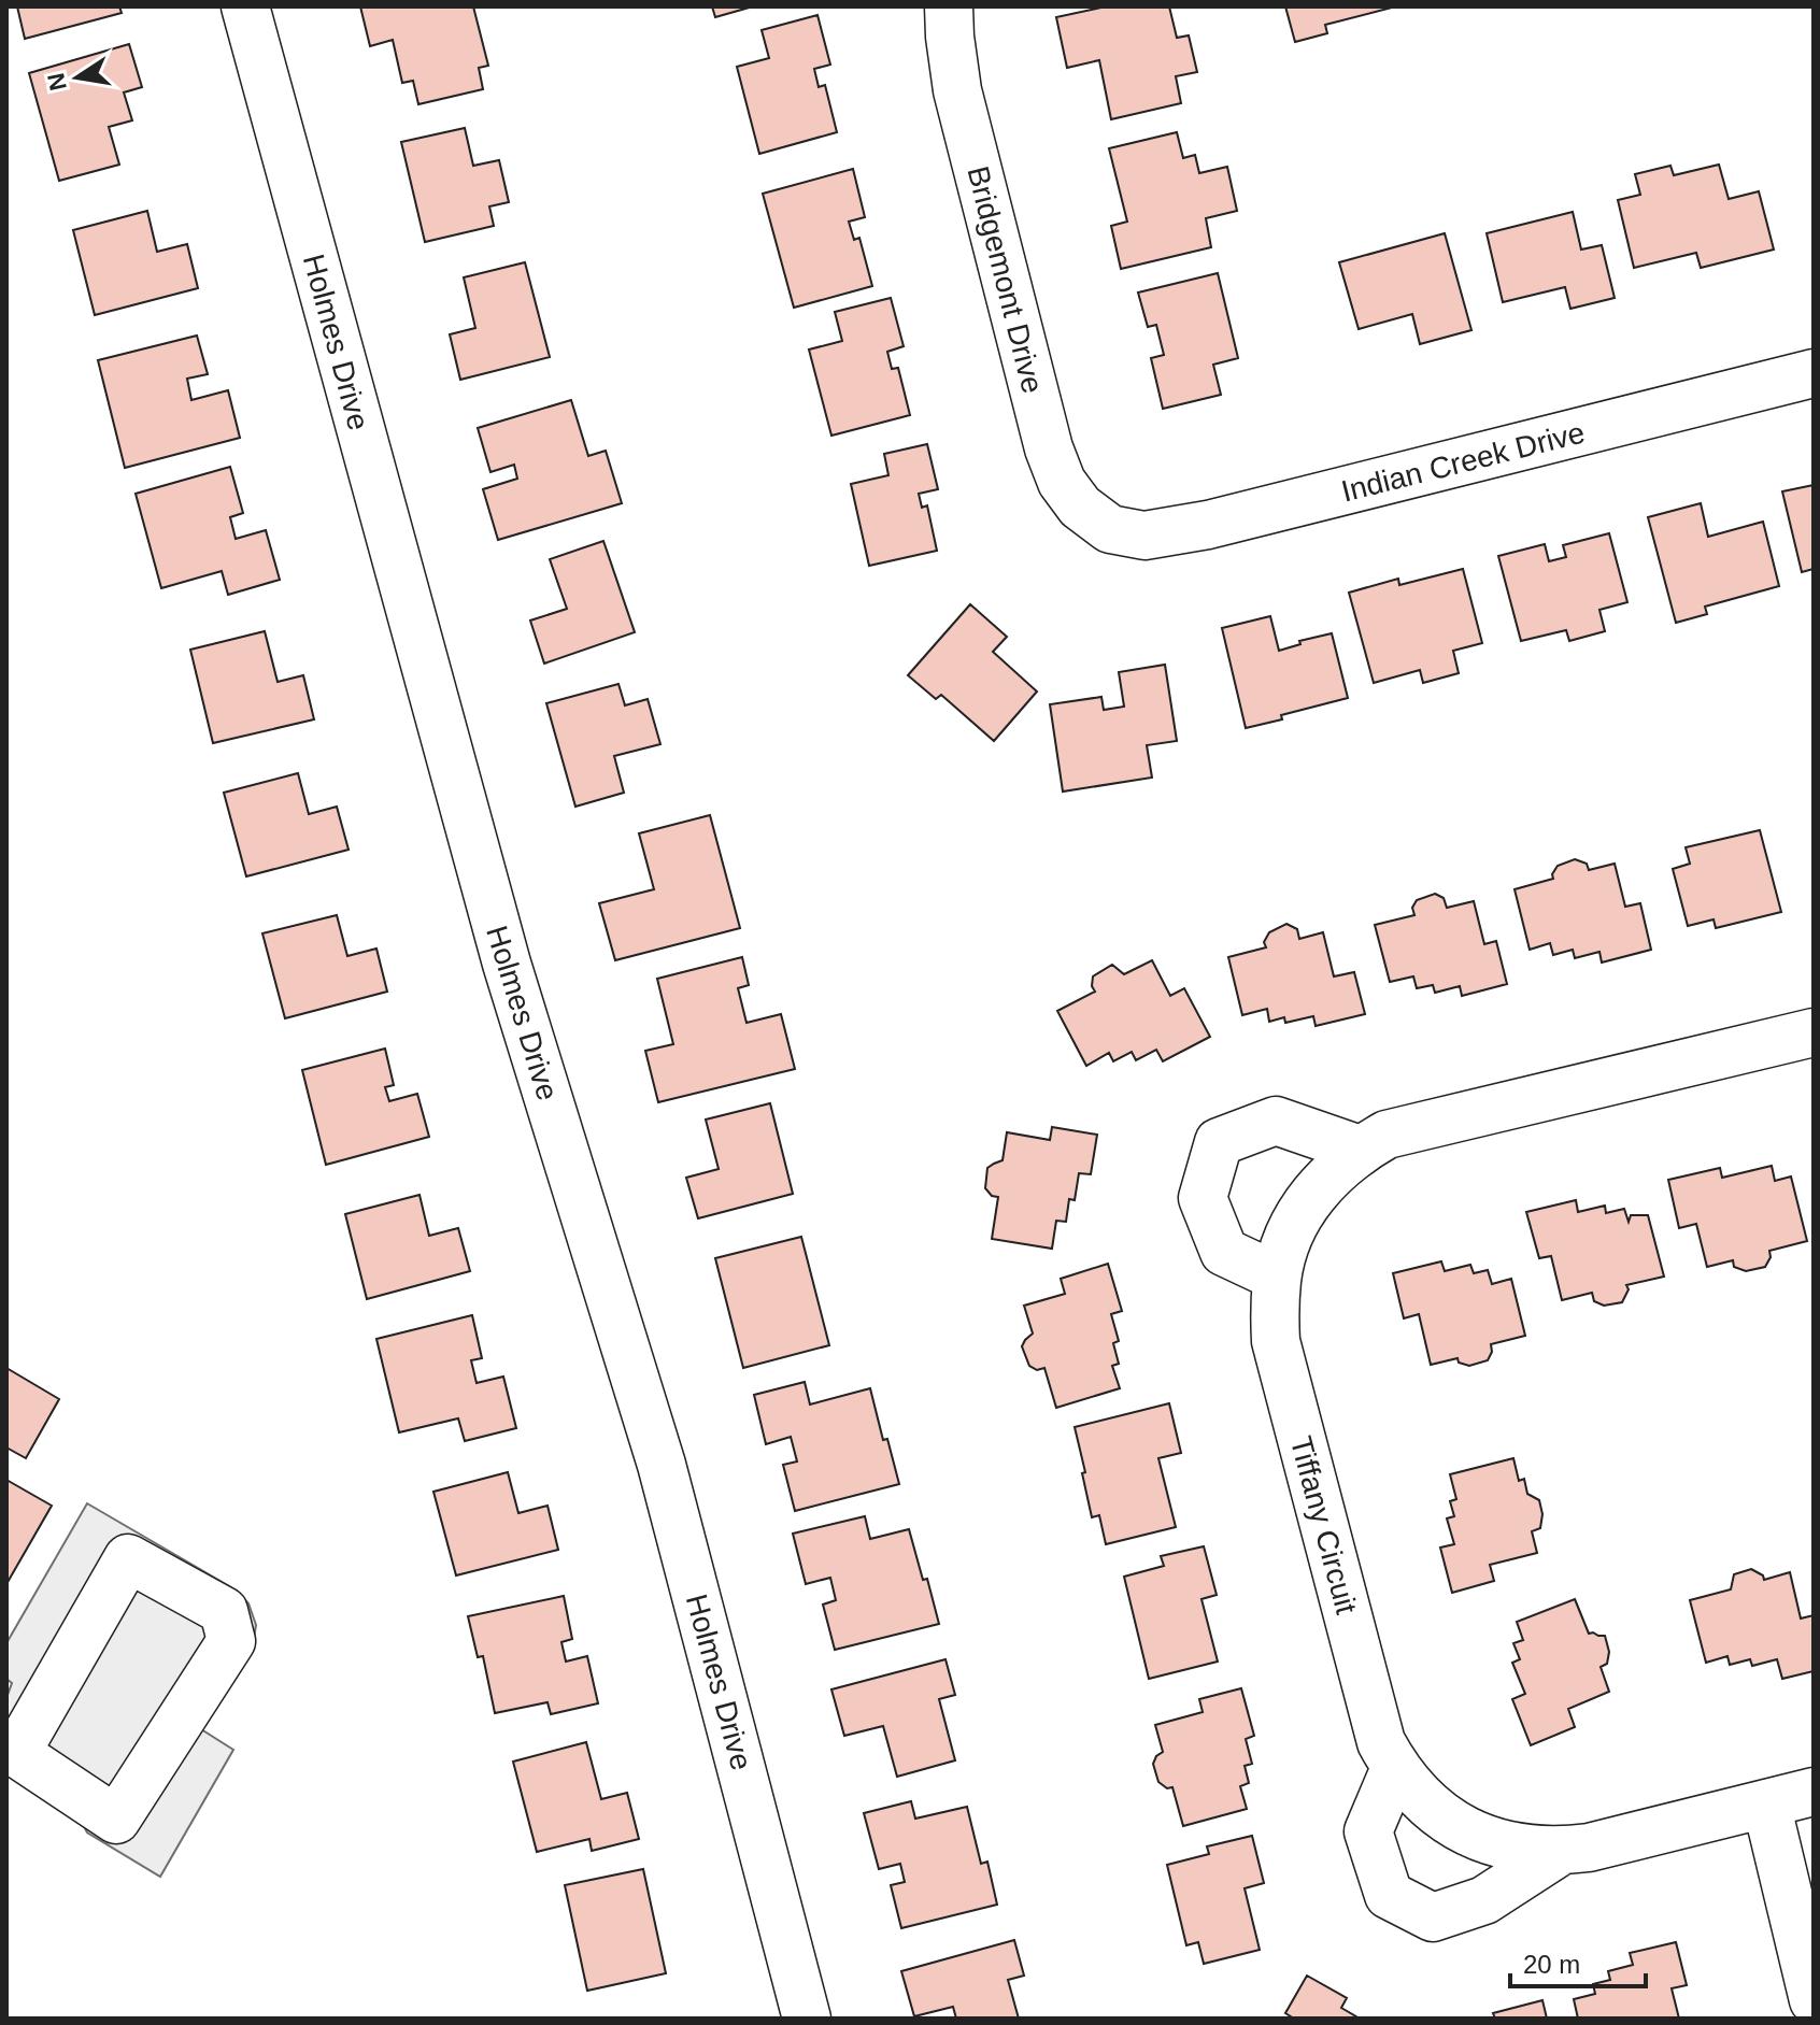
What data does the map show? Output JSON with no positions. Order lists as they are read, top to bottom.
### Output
{
  "streets": {
    "street": [
      "Bridgemont Drive",
      "Holmes Drive",
      "Indian Creek Drive",
      "Tiffany Circuit"
    ]
  },
  "crossings": [
    ["Bridgemont Drive", "Indian Creek Drive"]
  ],
  "scale_bar": "20 m",
  "north": "left"
}
